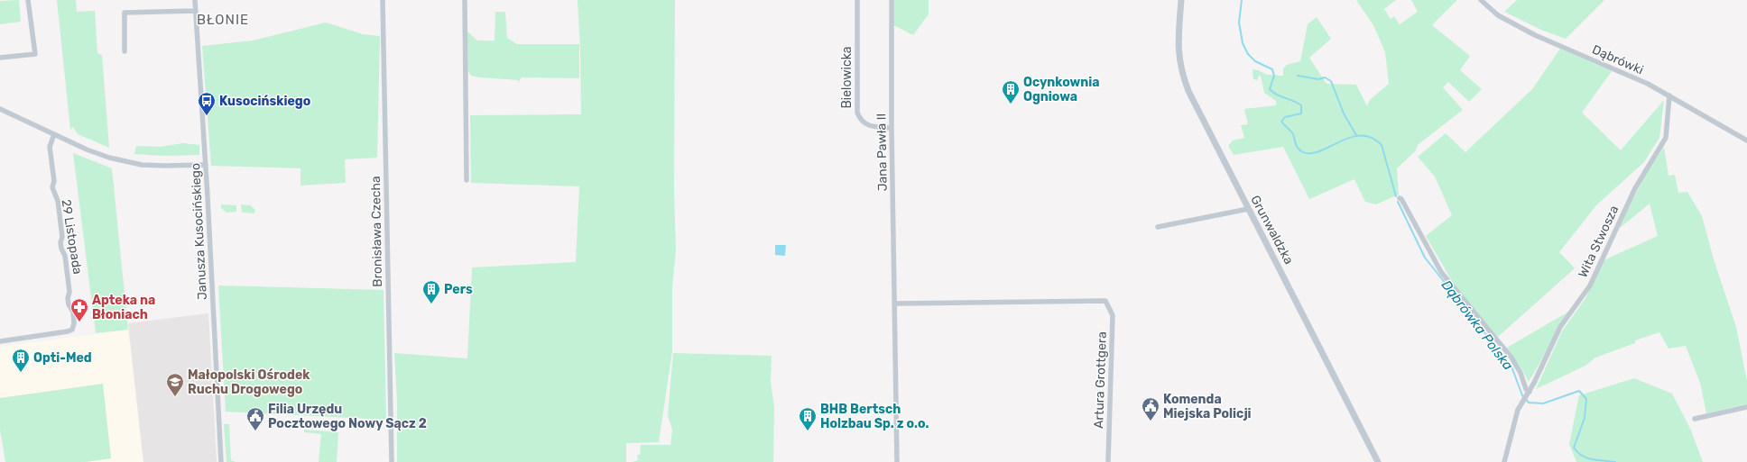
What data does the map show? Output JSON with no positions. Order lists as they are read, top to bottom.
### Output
{
  "streets": {
    "street": [
      "Dąbrówki",
      "Bielowicka",
      "Jana Pawła II",
      "Grunwaldzka",
      "Janusza Kusocińskiego",
      "Bronisława Czecha",
      "29 Listopada",
      "Wita Stwosza",
      "Artura Grottgera"
    ]
  },
  "crossings": [
    ["Dąbrówki", "Wita Stwosza"],
    ["Bielowicka", "Jana Pawła II"],
    ["Jana Pawła II", "Artura Grottgera"]
  ],
  "districts": ["BŁONIE"],
  "water": ["Dąbrówka Polska"],
  "places": {
    "building": [
      "Ocynkownia Ogniowa",
      "Pers",
      "Opti-Med",
      "BHB Bertsch Holzbau Sp. z o.o."
    ],
    "bus stop": ["Kusocińskiego"],
    "pharmacy": ["Apteka na Błoniach"],
    "school or university": ["Małopolski Ośrodek Ruchu Drogowego"],
    "public building": ["Komenda Miejska Policji", "Filia Urzędu Pocztowego Nowy Sącz 2"]
  }
}
